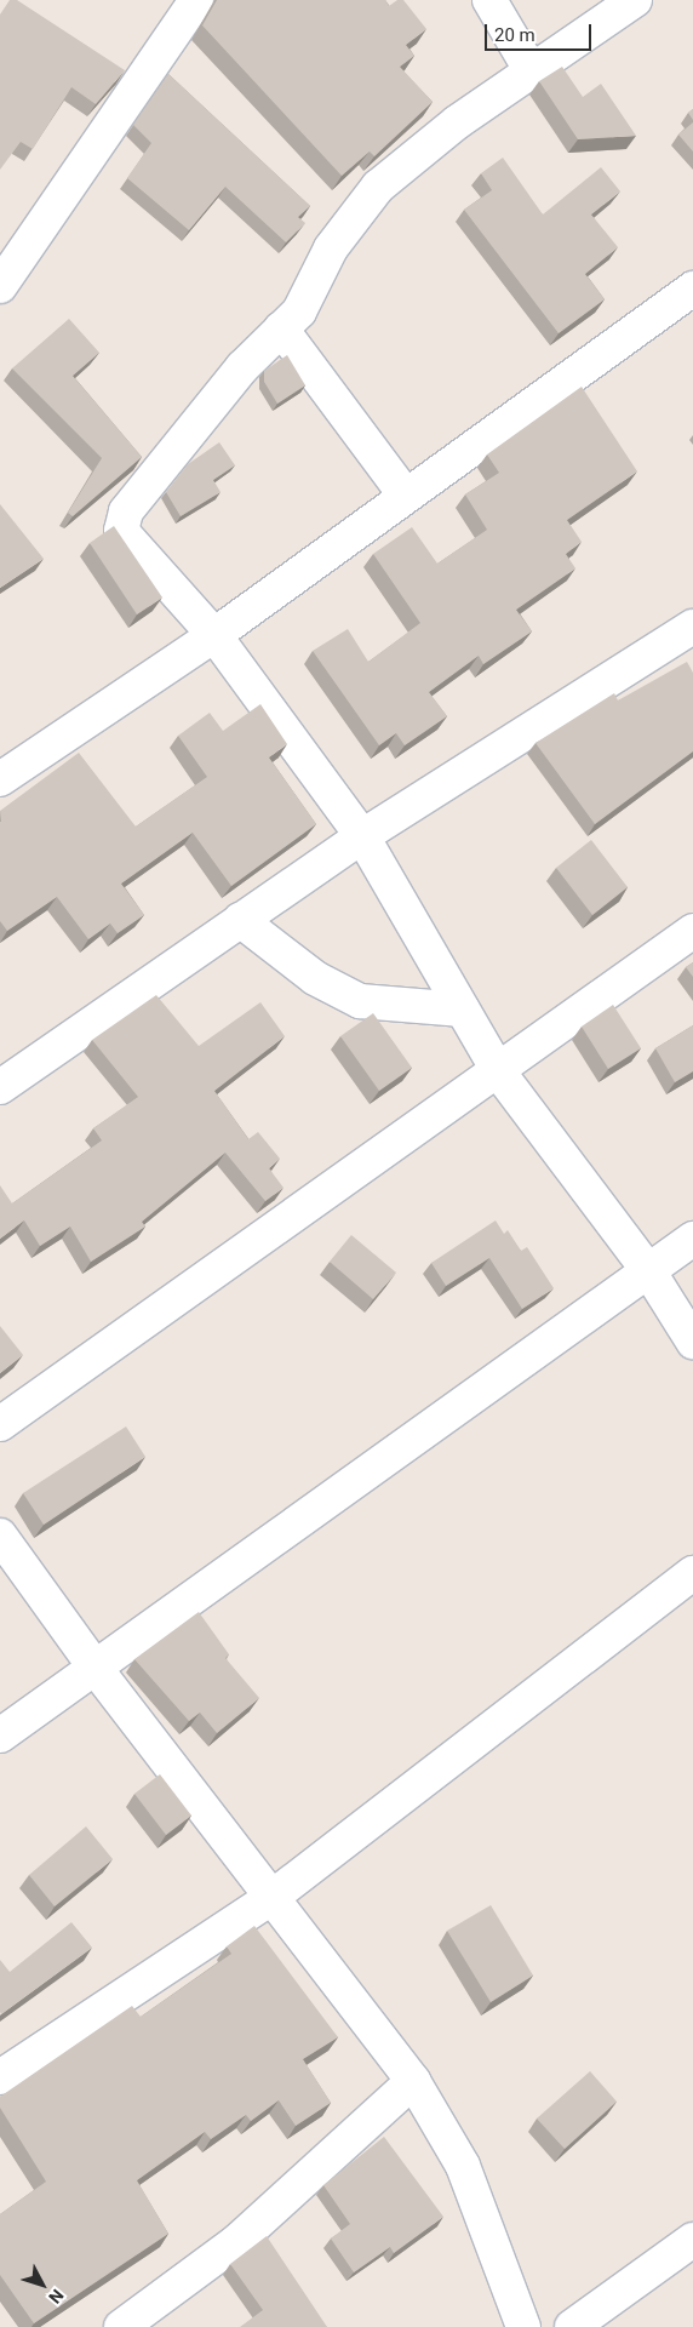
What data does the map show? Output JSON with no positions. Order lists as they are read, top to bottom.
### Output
{
  "scale_bar": "20 m",
  "north": "bottom right"
}
